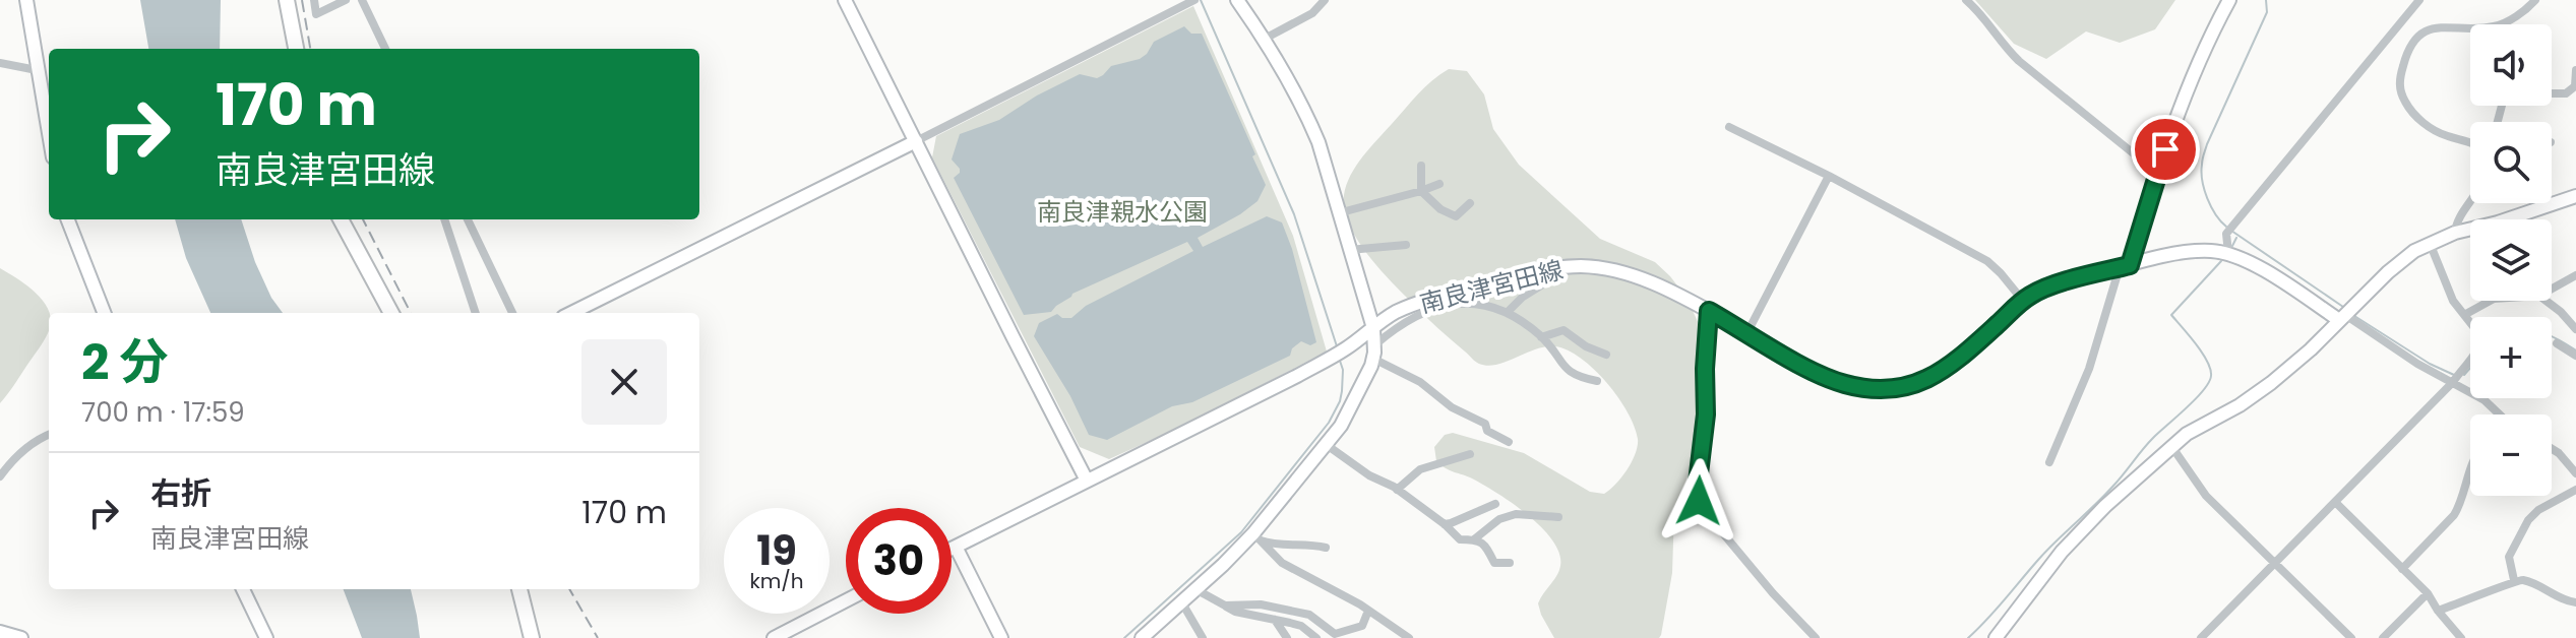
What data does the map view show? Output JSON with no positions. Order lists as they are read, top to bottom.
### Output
{
  "streets": {
    "main road": ["南良津宮田線"]
  },
  "parks": ["南良津親水公園"],
  "page": {
    "map_buttons": ["+", "−"],
    "turn": ["170 m", "南良津宮田線"],
    "heading": ["2 分", "700 m · 17:59"],
    "list": [
      {
        "name": "右折",
        "note": "南良津宮田線",
        "value": "170 m"
      }
    ],
    "speed": "19 km/h",
    "limit": "30"
  }
}
